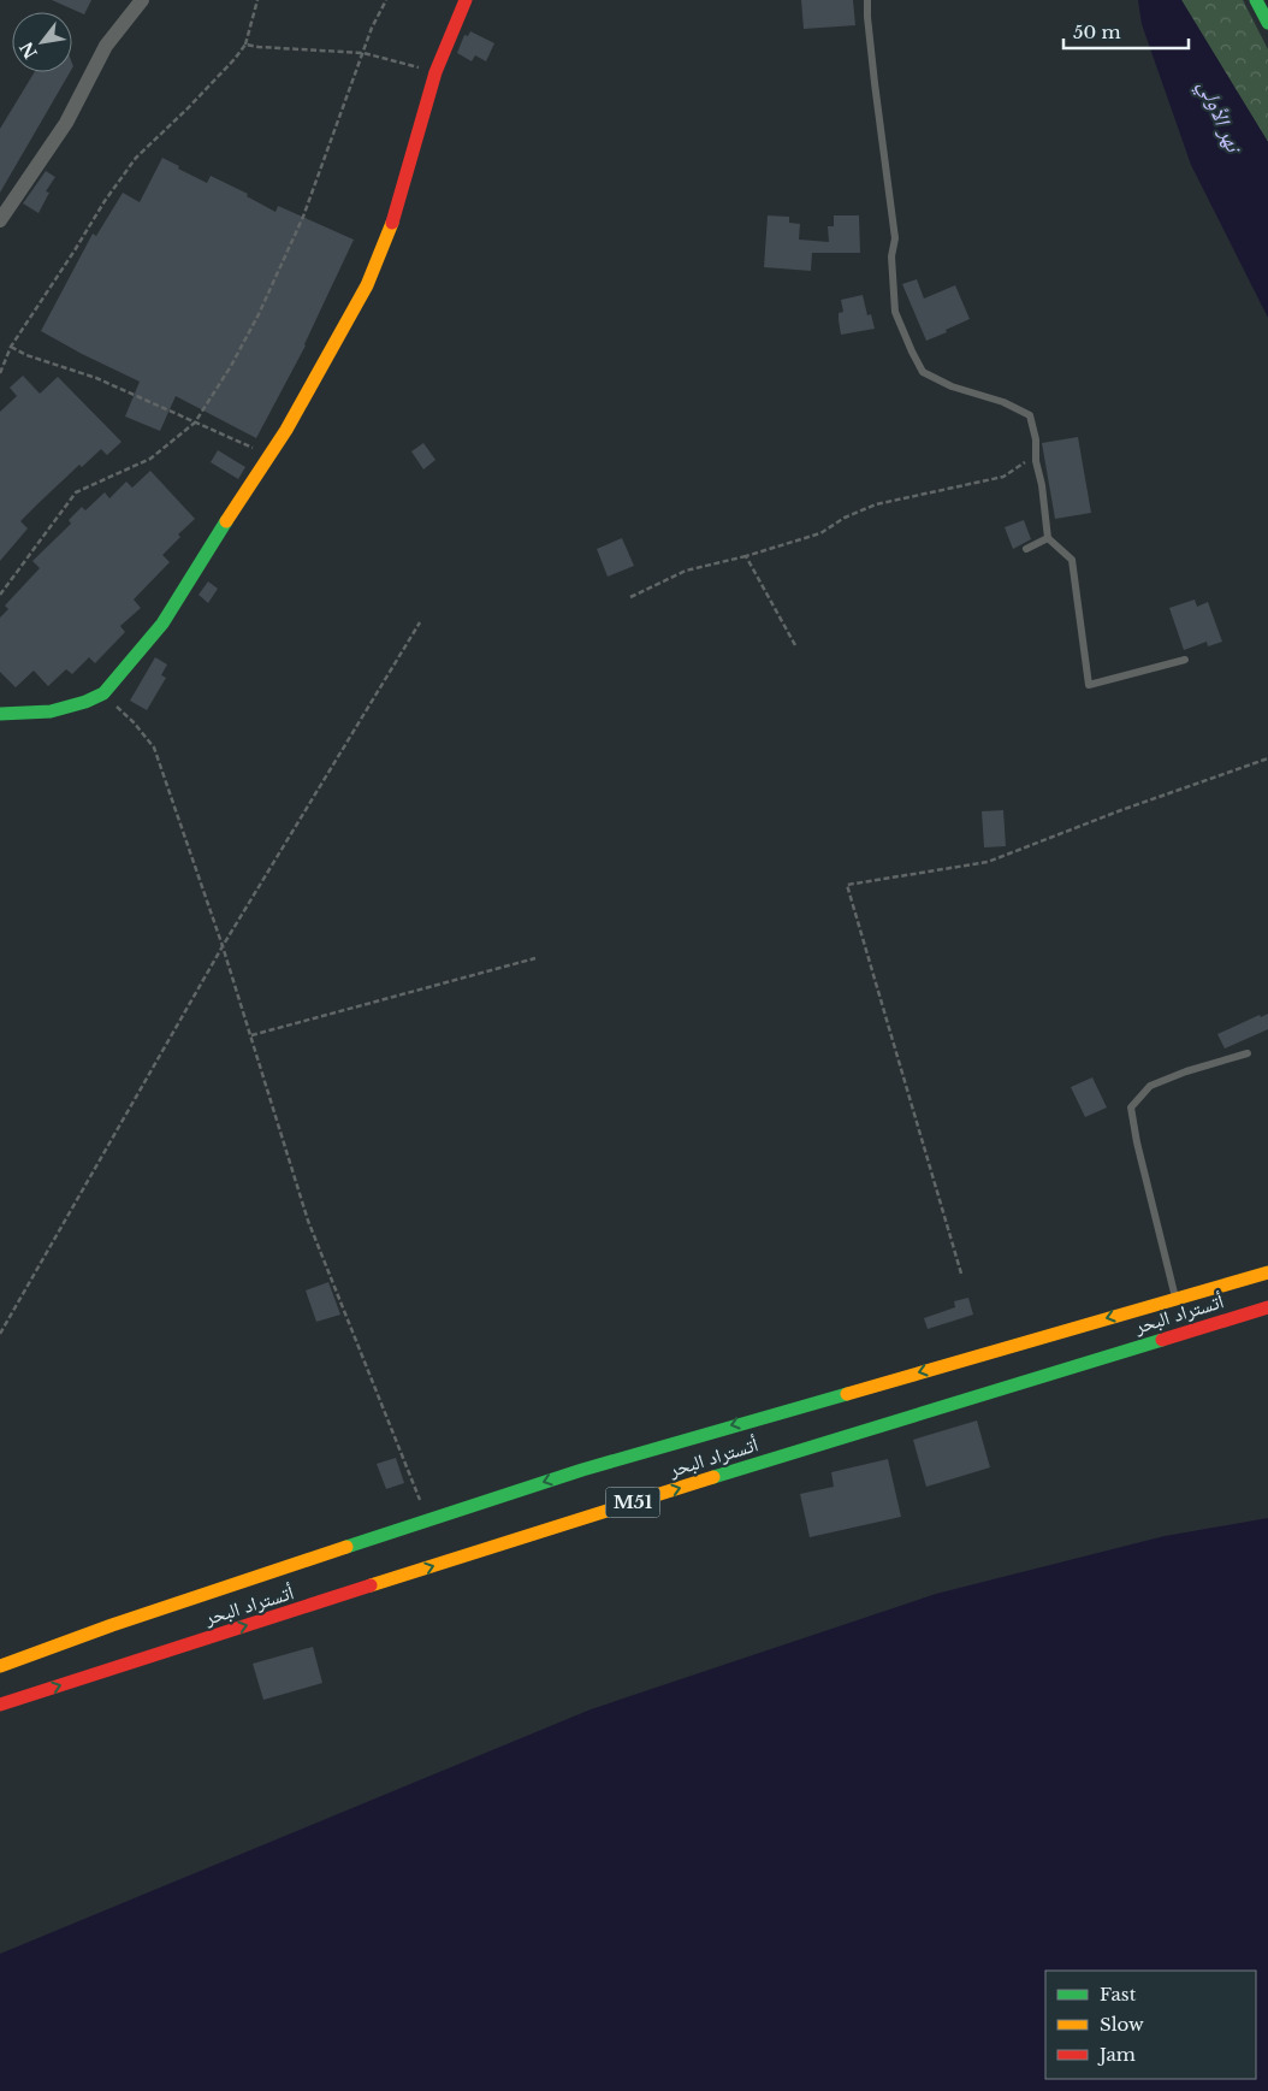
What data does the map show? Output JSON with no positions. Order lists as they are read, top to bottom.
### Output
{
  "streets": {
    "main road": ["أتستراد البحر", "M51"]
  },
  "water": ["نهر الأولي"],
  "legend": ["Fast", "Slow", "Jam"],
  "scale_bar": "50 m",
  "north": "bottom left"
}
